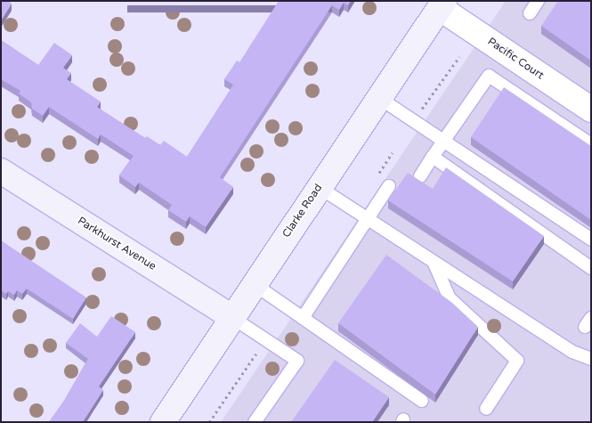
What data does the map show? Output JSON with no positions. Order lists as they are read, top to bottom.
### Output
{
  "streets": {
    "main road": ["Clarke Road", "Parkhurst Avenue"],
    "street": ["Pacific Court"]
  },
  "crossings": [
    ["Pacific Court", "Clarke Road"],
    ["Clarke Road", "Parkhurst Avenue"]
  ]
}
